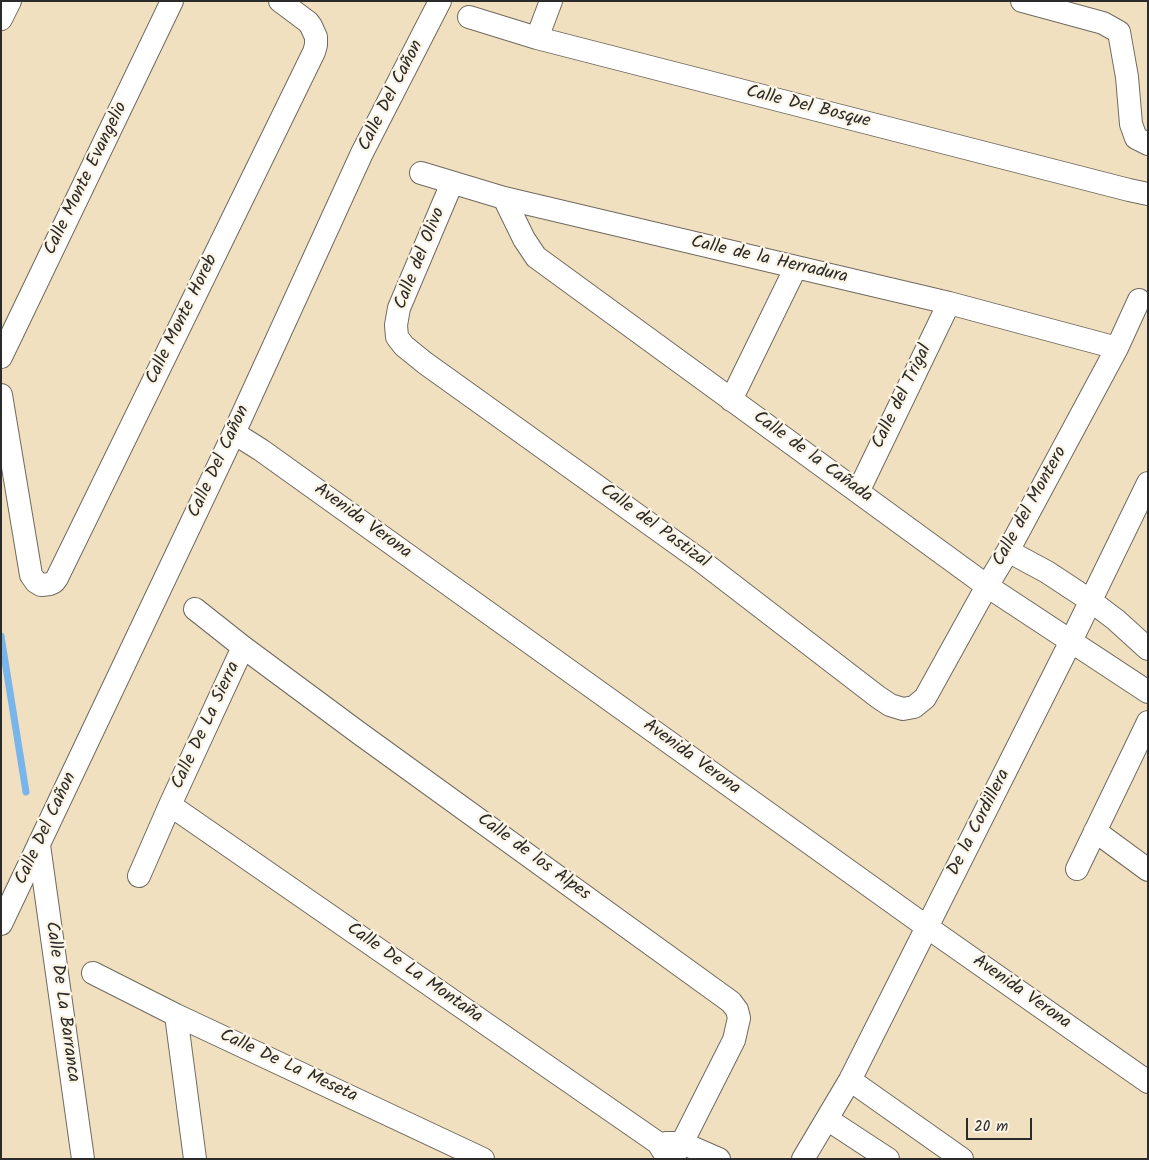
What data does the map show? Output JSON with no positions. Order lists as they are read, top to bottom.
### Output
{
  "streets": {
    "street": [
      "Calle Del Cañon",
      "Calle Del Bosque",
      "Calle Monte Evangelio",
      "Calle del Olivo",
      "Calle de la Herradura",
      "Calle Monte Horeb",
      "Calle del Trigal",
      "Calle de la Cañada",
      "Calle del Montero",
      "Avenida Verona",
      "Calle del Pastizal",
      "Calle De La Sierra",
      "De la Cordillera",
      "Calle de los Alpes",
      "Calle De La Montaña",
      "Calle De La Barranca",
      "Calle De La Meseta"
    ]
  },
  "crossings": [
    ["Calle Del Cañon", "Avenida Verona"],
    ["Calle Del Cañon", "Calle De La Barranca"],
    ["Calle del Olivo", "Calle de la Herradura"],
    ["Calle del Olivo", "Calle del Pastizal"],
    ["Calle de la Herradura", "Calle del Trigal"],
    ["Calle de la Herradura", "Calle de la Cañada"],
    ["Calle de la Herradura", "Calle del Montero"],
    ["Calle del Trigal", "Calle de la Cañada"],
    ["Calle de la Cañada", "Calle del Montero"],
    ["Calle de la Cañada", "De la Cordillera"],
    ["Calle del Montero", "Calle del Pastizal"],
    ["Avenida Verona", "De la Cordillera"],
    ["Calle De La Sierra", "Calle de los Alpes"],
    ["Calle De La Sierra", "Calle De La Montaña"],
    ["Calle de los Alpes", "Calle De La Montaña"]
  ],
  "scale_bar": "20 m"
}
